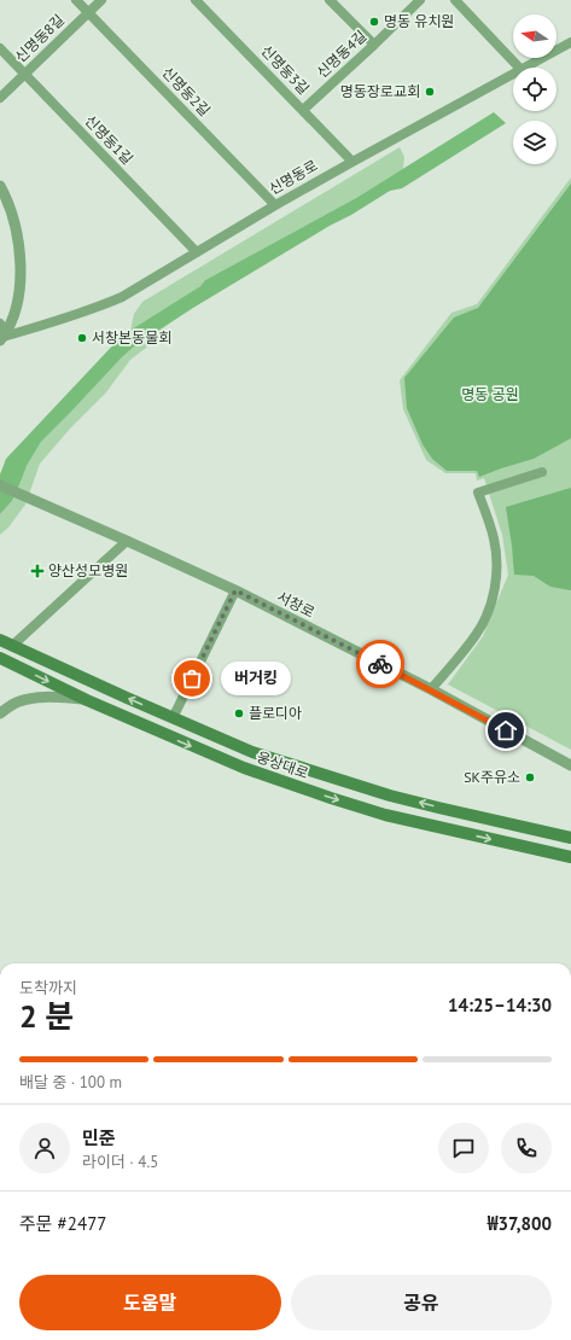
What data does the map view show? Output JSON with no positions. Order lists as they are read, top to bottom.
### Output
{
  "streets": {
    "main road": ["웅상대로"],
    "street": [
      "신명동8길",
      "신명동4길",
      "신명동3길",
      "신명동2길",
      "신명동1길",
      "신명동로",
      "서창로"
    ]
  },
  "crossings": [
    ["신명동8길", "신명동2길"],
    ["신명동8길", "신명동1길"],
    ["신명동4길", "신명동3길"],
    ["신명동3길", "신명동로"],
    ["신명동2길", "신명동로"],
    ["신명동1길", "신명동로"]
  ],
  "parks": ["명동 공원"],
  "places": {
    "other": [
      "명동 유치원",
      "명동장로교회",
      "서창본동물회",
      "버거킹",
      "플로디아",
      "SK주유소"
    ],
    "health": ["양산성모병원"]
  },
  "north": "left",
  "page": {
    "bubble": "버거킹",
    "heading": ["2 분", "도착까지", "14:25–14:30"],
    "panel": [
      "민준",
      "라이더 · 4.5",
      "주문 #2477",
      "₩37,800"
    ],
    "bar": "배달 중 · 100 m",
    "buttons": ["도움말", "공유"]
  }
}
